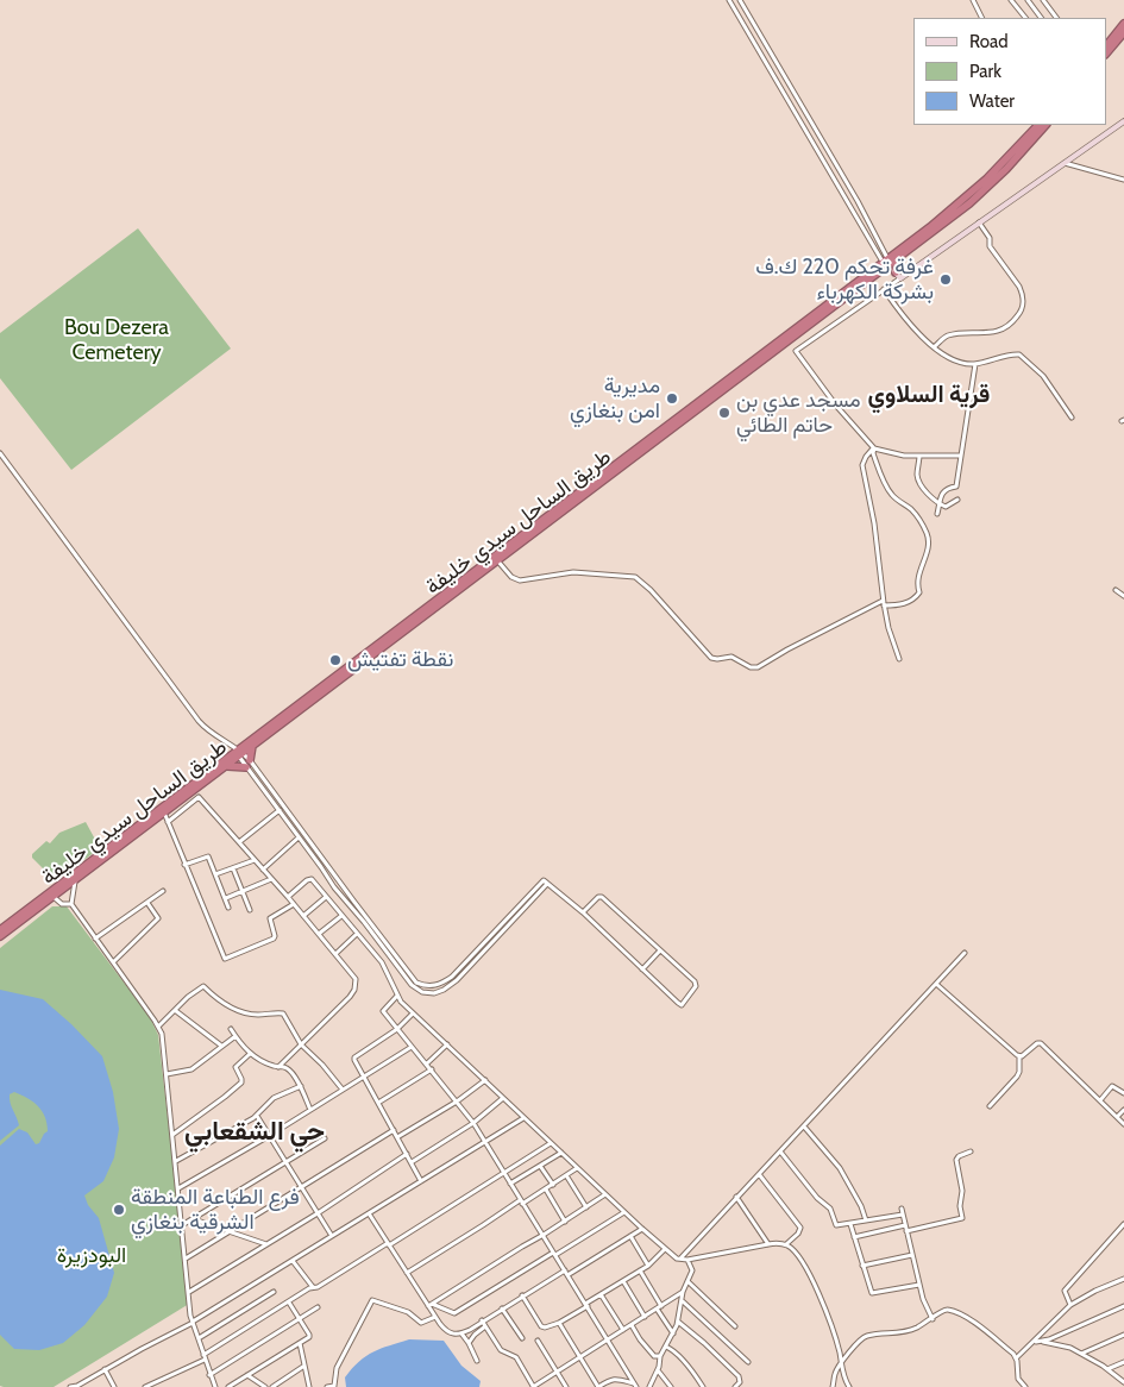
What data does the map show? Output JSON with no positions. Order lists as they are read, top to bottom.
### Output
{
  "streets": {
    "highway": ["طريق الساحل سيدي خليفة"]
  },
  "districts": ["قرية السلاوي", "حي الشقعابي"],
  "parks": ["Bou Dezera Cemetery", "البودزيرة"],
  "places": [
    "غرفة تحكم 220 ك.ف بشركة الكهرباء",
    "مديرية امن بنغازي",
    "مسجد عدي بن حاتم الطائي",
    "نقطة تفتيش",
    "فرع الطباعة المنطقة الشرقية بنغازي"
  ],
  "legend": ["Road", "Park", "Water"]
}
